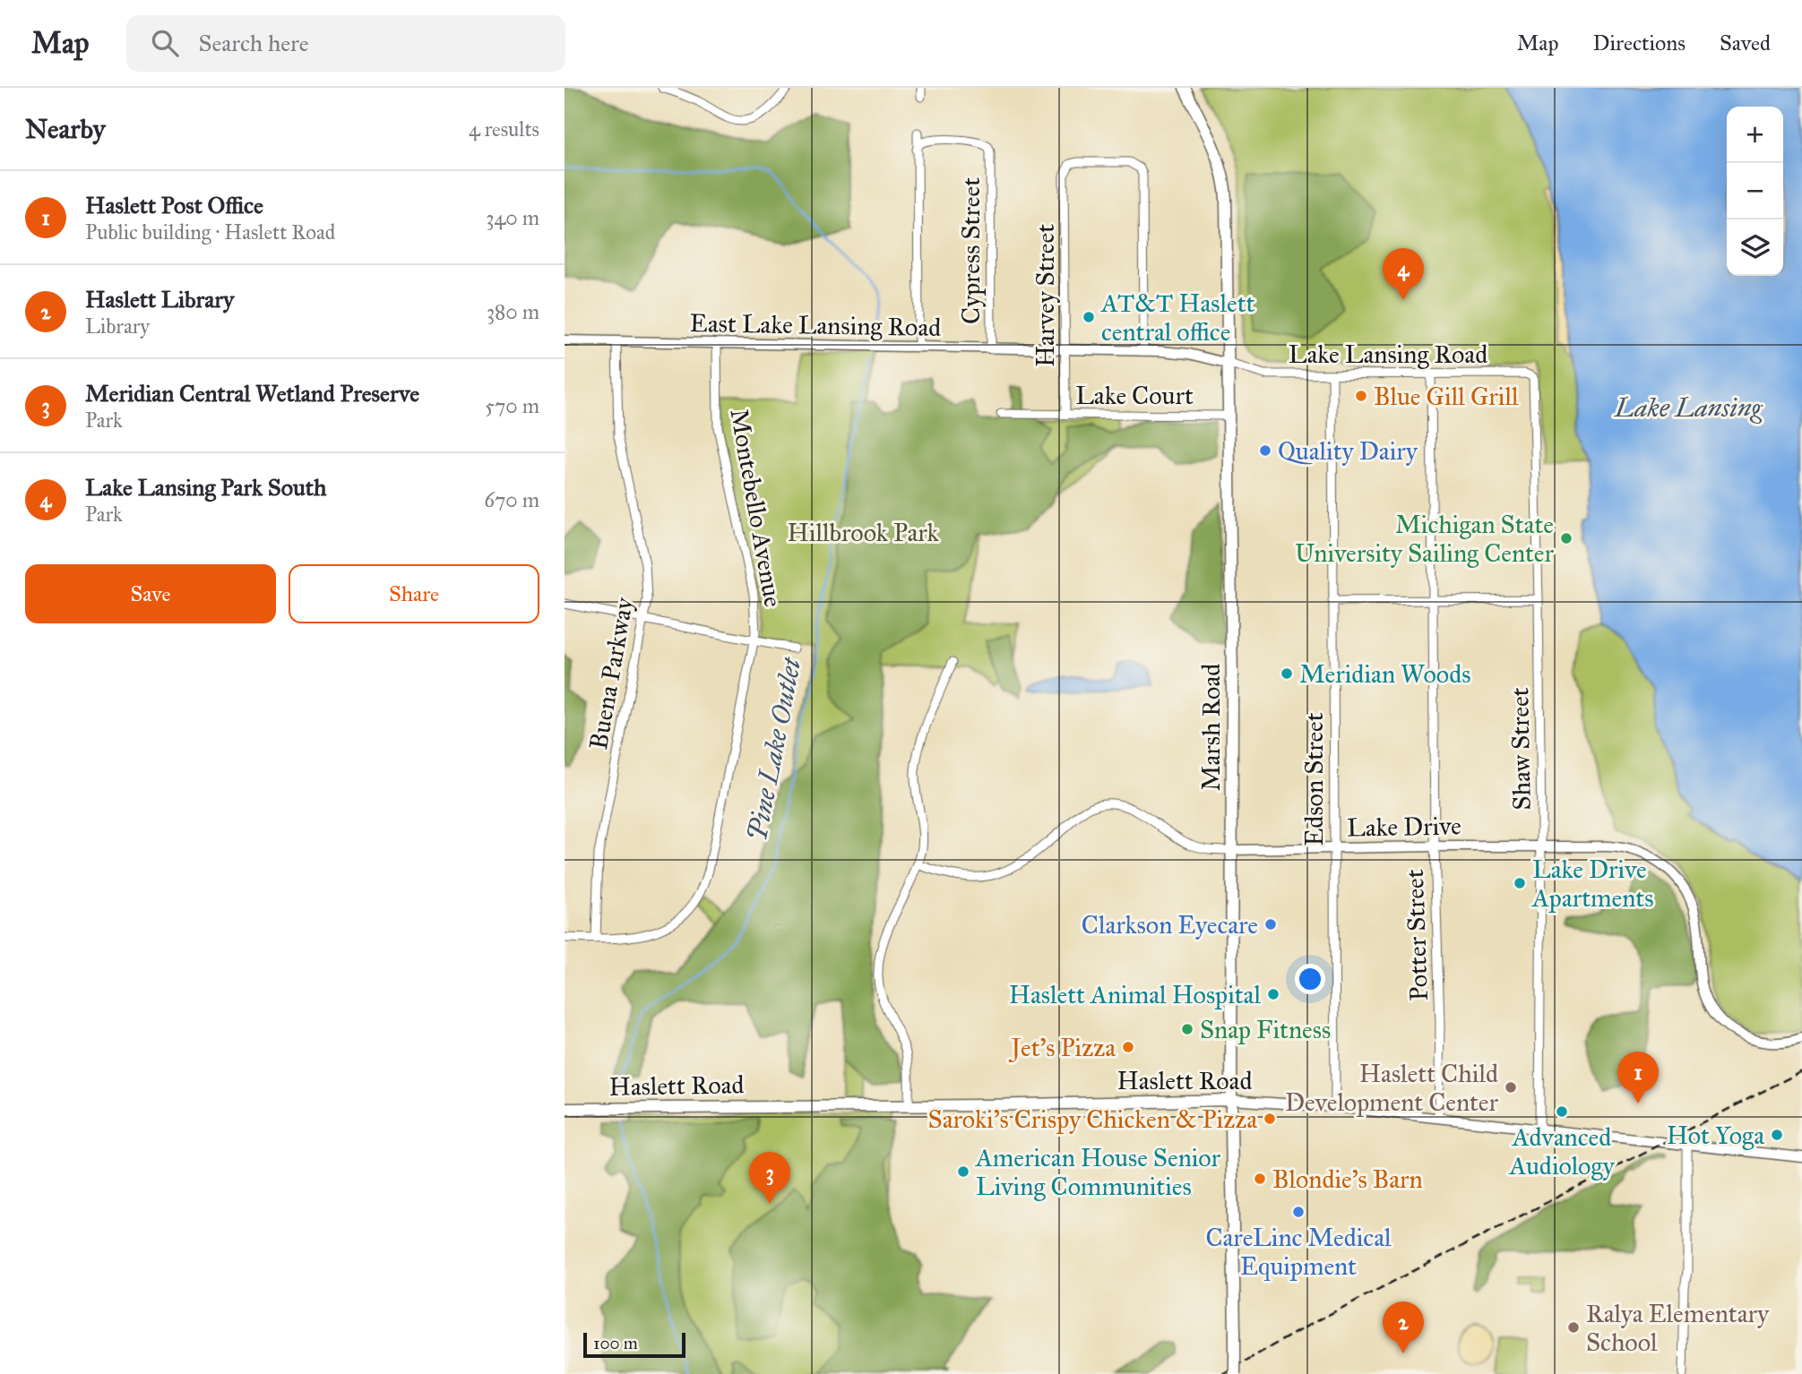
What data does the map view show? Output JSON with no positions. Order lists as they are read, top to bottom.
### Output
{
  "streets": {
    "main road": ["Marsh Road", "Haslett Road"],
    "street": [
      "Cypress Street",
      "Harvey Street",
      "East Lake Lansing Road",
      "Lake Lansing Road",
      "Lake Court",
      "Montebello Avenue",
      "Buena Parkway",
      "Shaw Street",
      "Edson Street",
      "Lake Drive",
      "Potter Street"
    ]
  },
  "crossings": [
    ["Cypress Street", "East Lake Lansing Road"],
    ["Harvey Street", "East Lake Lansing Road"],
    ["Harvey Street", "Lake Lansing Road"],
    ["Harvey Street", "Lake Court"],
    ["East Lake Lansing Road", "Lake Lansing Road"],
    ["East Lake Lansing Road", "Montebello Avenue"],
    ["East Lake Lansing Road", "Buena Parkway"],
    ["Lake Lansing Road", "Marsh Road"],
    ["Lake Lansing Road", "Shaw Street"],
    ["Lake Lansing Road", "Edson Street"],
    ["Lake Lansing Road", "Potter Street"],
    ["Lake Court", "Marsh Road"],
    ["Montebello Avenue", "Buena Parkway"],
    ["Marsh Road", "Lake Drive"],
    ["Marsh Road", "Haslett Road"],
    ["Shaw Street", "Lake Drive"],
    ["Shaw Street", "Haslett Road"],
    ["Edson Street", "Lake Drive"],
    ["Edson Street", "Haslett Road"],
    ["Lake Drive", "Potter Street"],
    ["Potter Street", "Haslett Road"]
  ],
  "water": ["Lake Lansing", "Pine Lake Outlet"],
  "parks": ["Hillbrook Park"],
  "places": [
    "AT&T Haslett central office",
    "Blue Gill Grill",
    "Quality Dairy",
    "Michigan State University Sailing Center",
    "Meridian Woods",
    "Lake Drive Apartments",
    "Clarkson Eyecare",
    "Haslett Animal Hospital",
    "Snap Fitness",
    "Jet's Pizza",
    "Haslett Child Development Center",
    "Advanced Audiology",
    "Saroki's Crispy Chicken & Pizza",
    "Hot Yoga",
    "American House Senior Living Communities",
    "Blondie's Barn",
    "CareLinc Medical Equipment",
    "Ralya Elementary School"
  ],
  "scale_bar": "100 m",
  "page": {
    "header": "Map",
    "search": "Search here",
    "nav": ["Map", "Directions", "Saved"],
    "heading": ["Nearby", "4 results"],
    "map_buttons": ["+", "−"],
    "list": [
      {
        "mark": "1",
        "name": "Haslett Post Office",
        "note": "Public building · Haslett Road",
        "value": "340 m"
      },
      {
        "mark": "2",
        "name": "Haslett Library",
        "note": "Library",
        "value": "380 m"
      },
      {
        "mark": "3",
        "name": "Meridian Central Wetland Preserve",
        "note": "Park",
        "value": "570 m"
      },
      {
        "mark": "4",
        "name": "Lake Lansing Park South",
        "note": "Park",
        "value": "670 m"
      }
    ],
    "pins": [
      "4",
      "1",
      "3",
      "2"
    ],
    "buttons": ["Save", "Share"],
    "scale": "100 m"
  }
}
